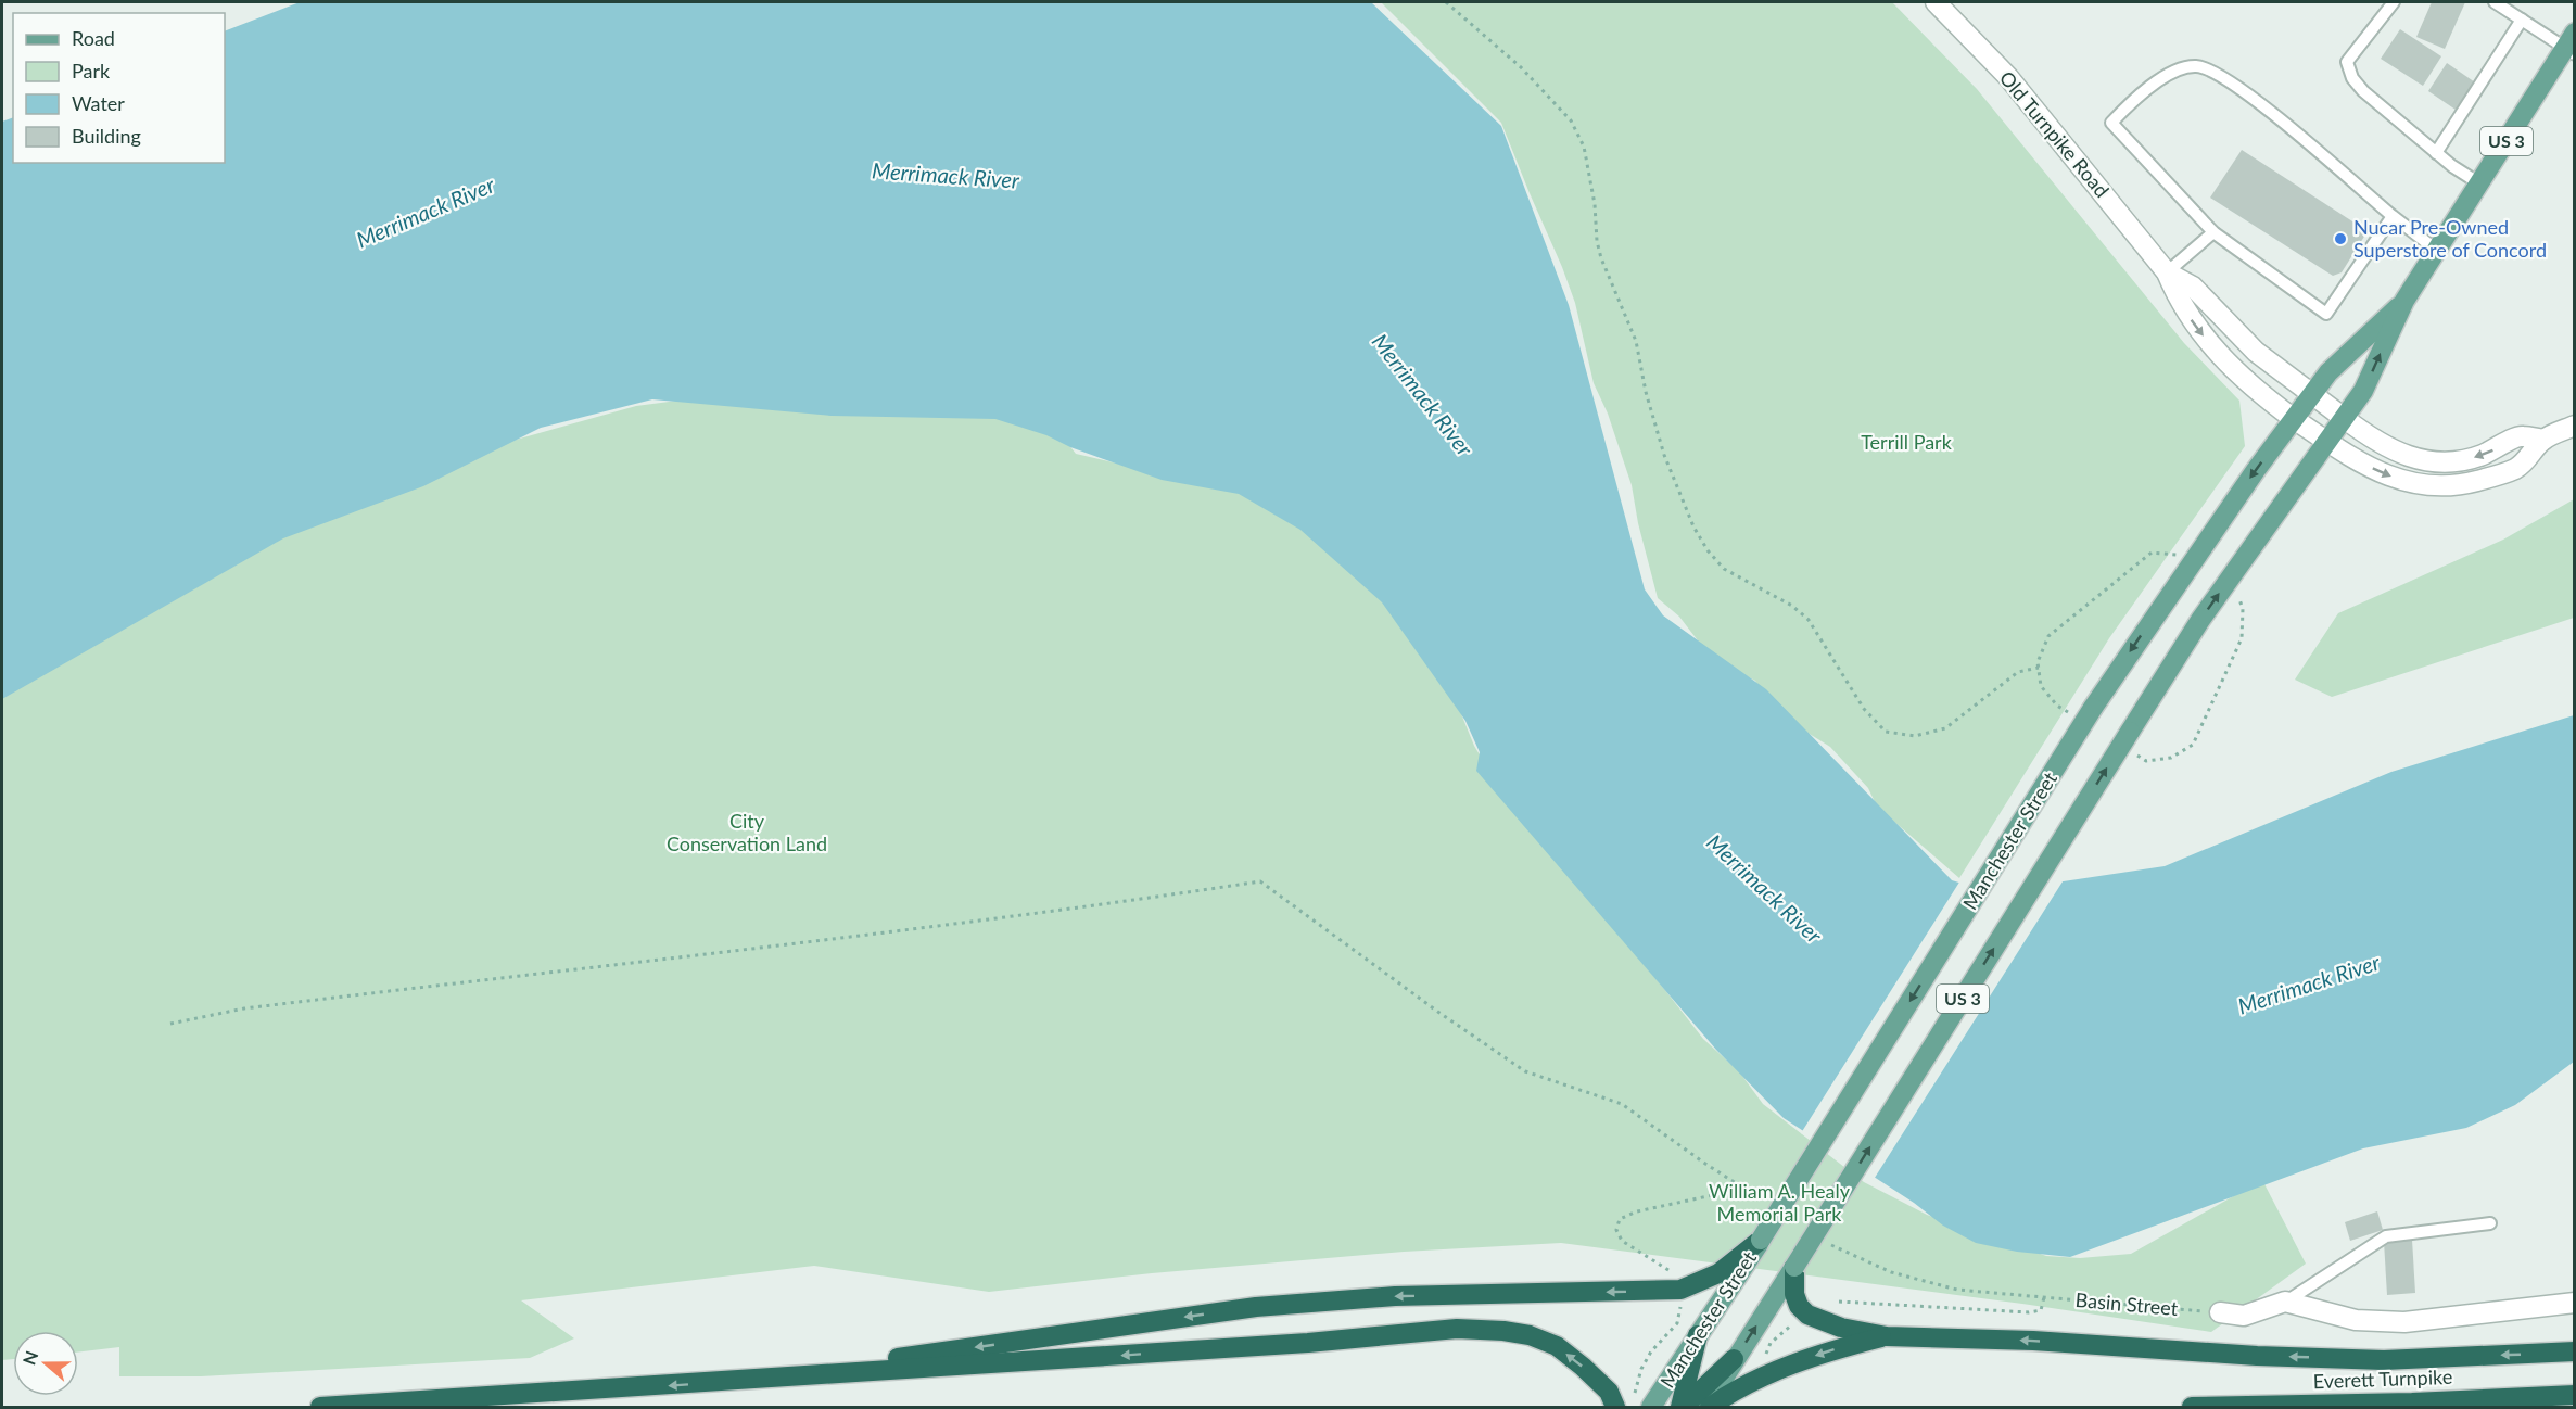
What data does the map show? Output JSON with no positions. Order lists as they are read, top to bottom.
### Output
{
  "streets": {
    "highway": ["Everett Turnpike"],
    "main road": ["US 3", "Manchester Street"],
    "street": ["Old Turnpike Road"],
    "path": ["Basin Street"]
  },
  "crossings": [
    ["Old Turnpike Road", "Manchester Street"]
  ],
  "water": ["Merrimack River"],
  "parks": ["Terrill Park", "City Conservation Land", "William A. Healy Memorial Park"],
  "places": ["Nucar Pre-Owned Superstore of Concord"],
  "legend": [
    "Road",
    "Park",
    "Water",
    "Building"
  ],
  "north": "left"
}
